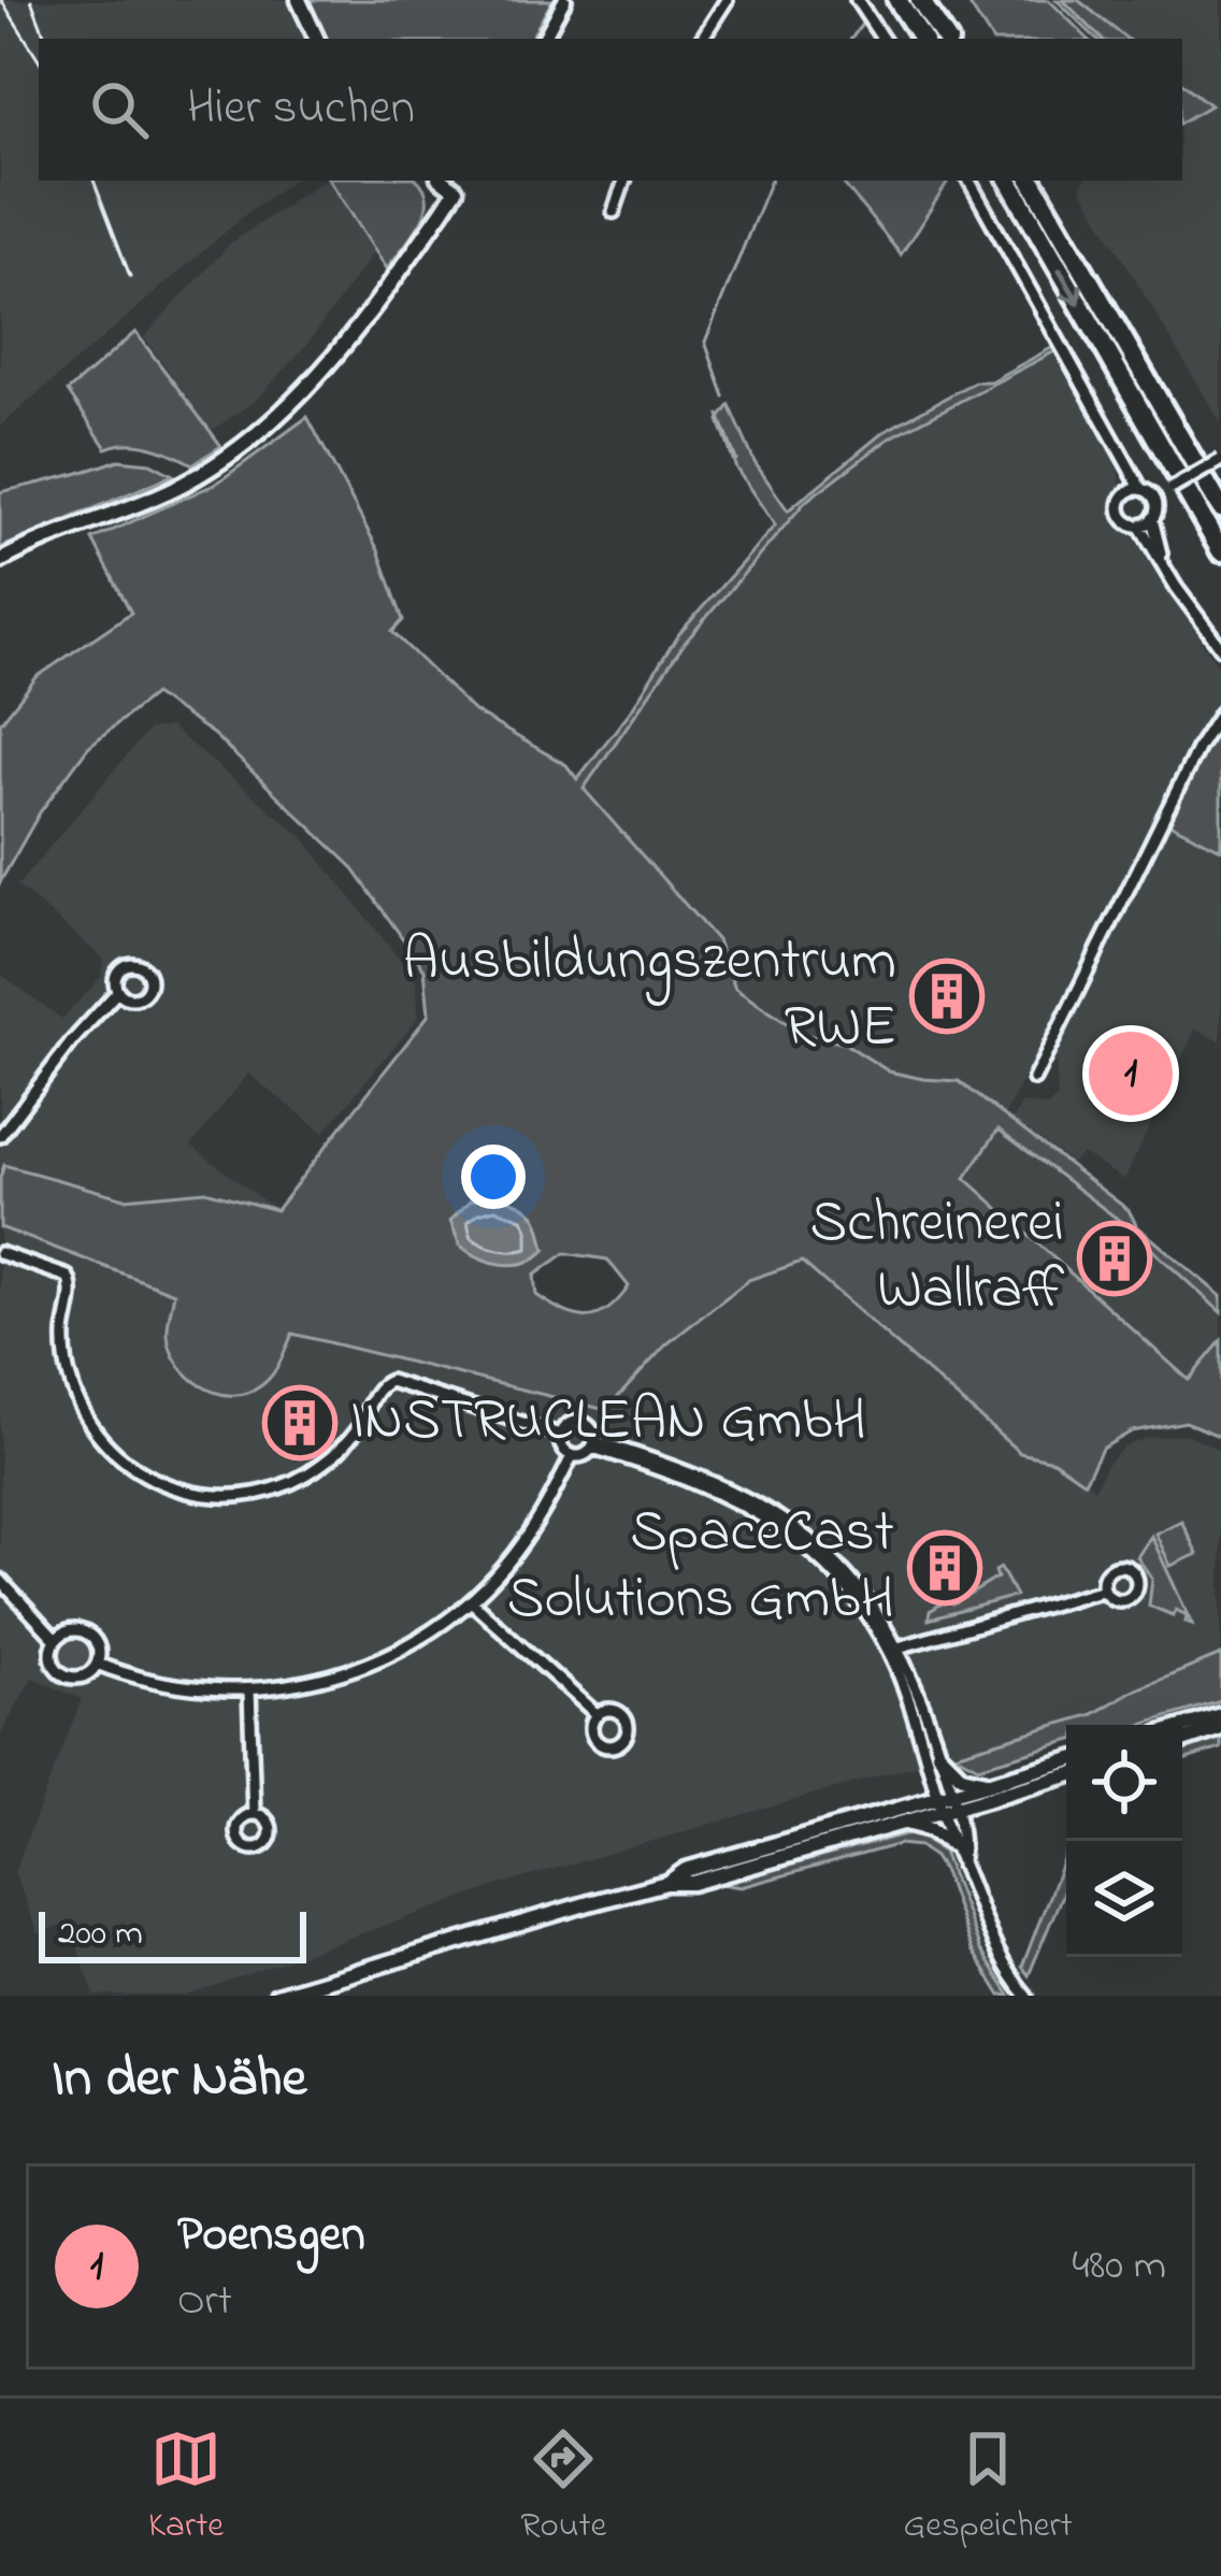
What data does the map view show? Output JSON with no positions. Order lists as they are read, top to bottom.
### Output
{
  "places": {
    "building": [
      "Ausbildungszentrum RWE",
      "Schreinerei Wallraff",
      "INSTRUCLEAN GmbH",
      "SpaceCast Solutions GmbH"
    ]
  },
  "scale_bar": "200 m",
  "page": {
    "search": "Hier suchen",
    "pins": "1",
    "scale": "200 m",
    "heading": "In der Nähe",
    "list": [
      {
        "mark": "1",
        "name": "Poensgen",
        "note": "Ort",
        "value": "480 m"
      }
    ],
    "nav": ["Karte", "Route", "Gespeichert"]
  }
}
